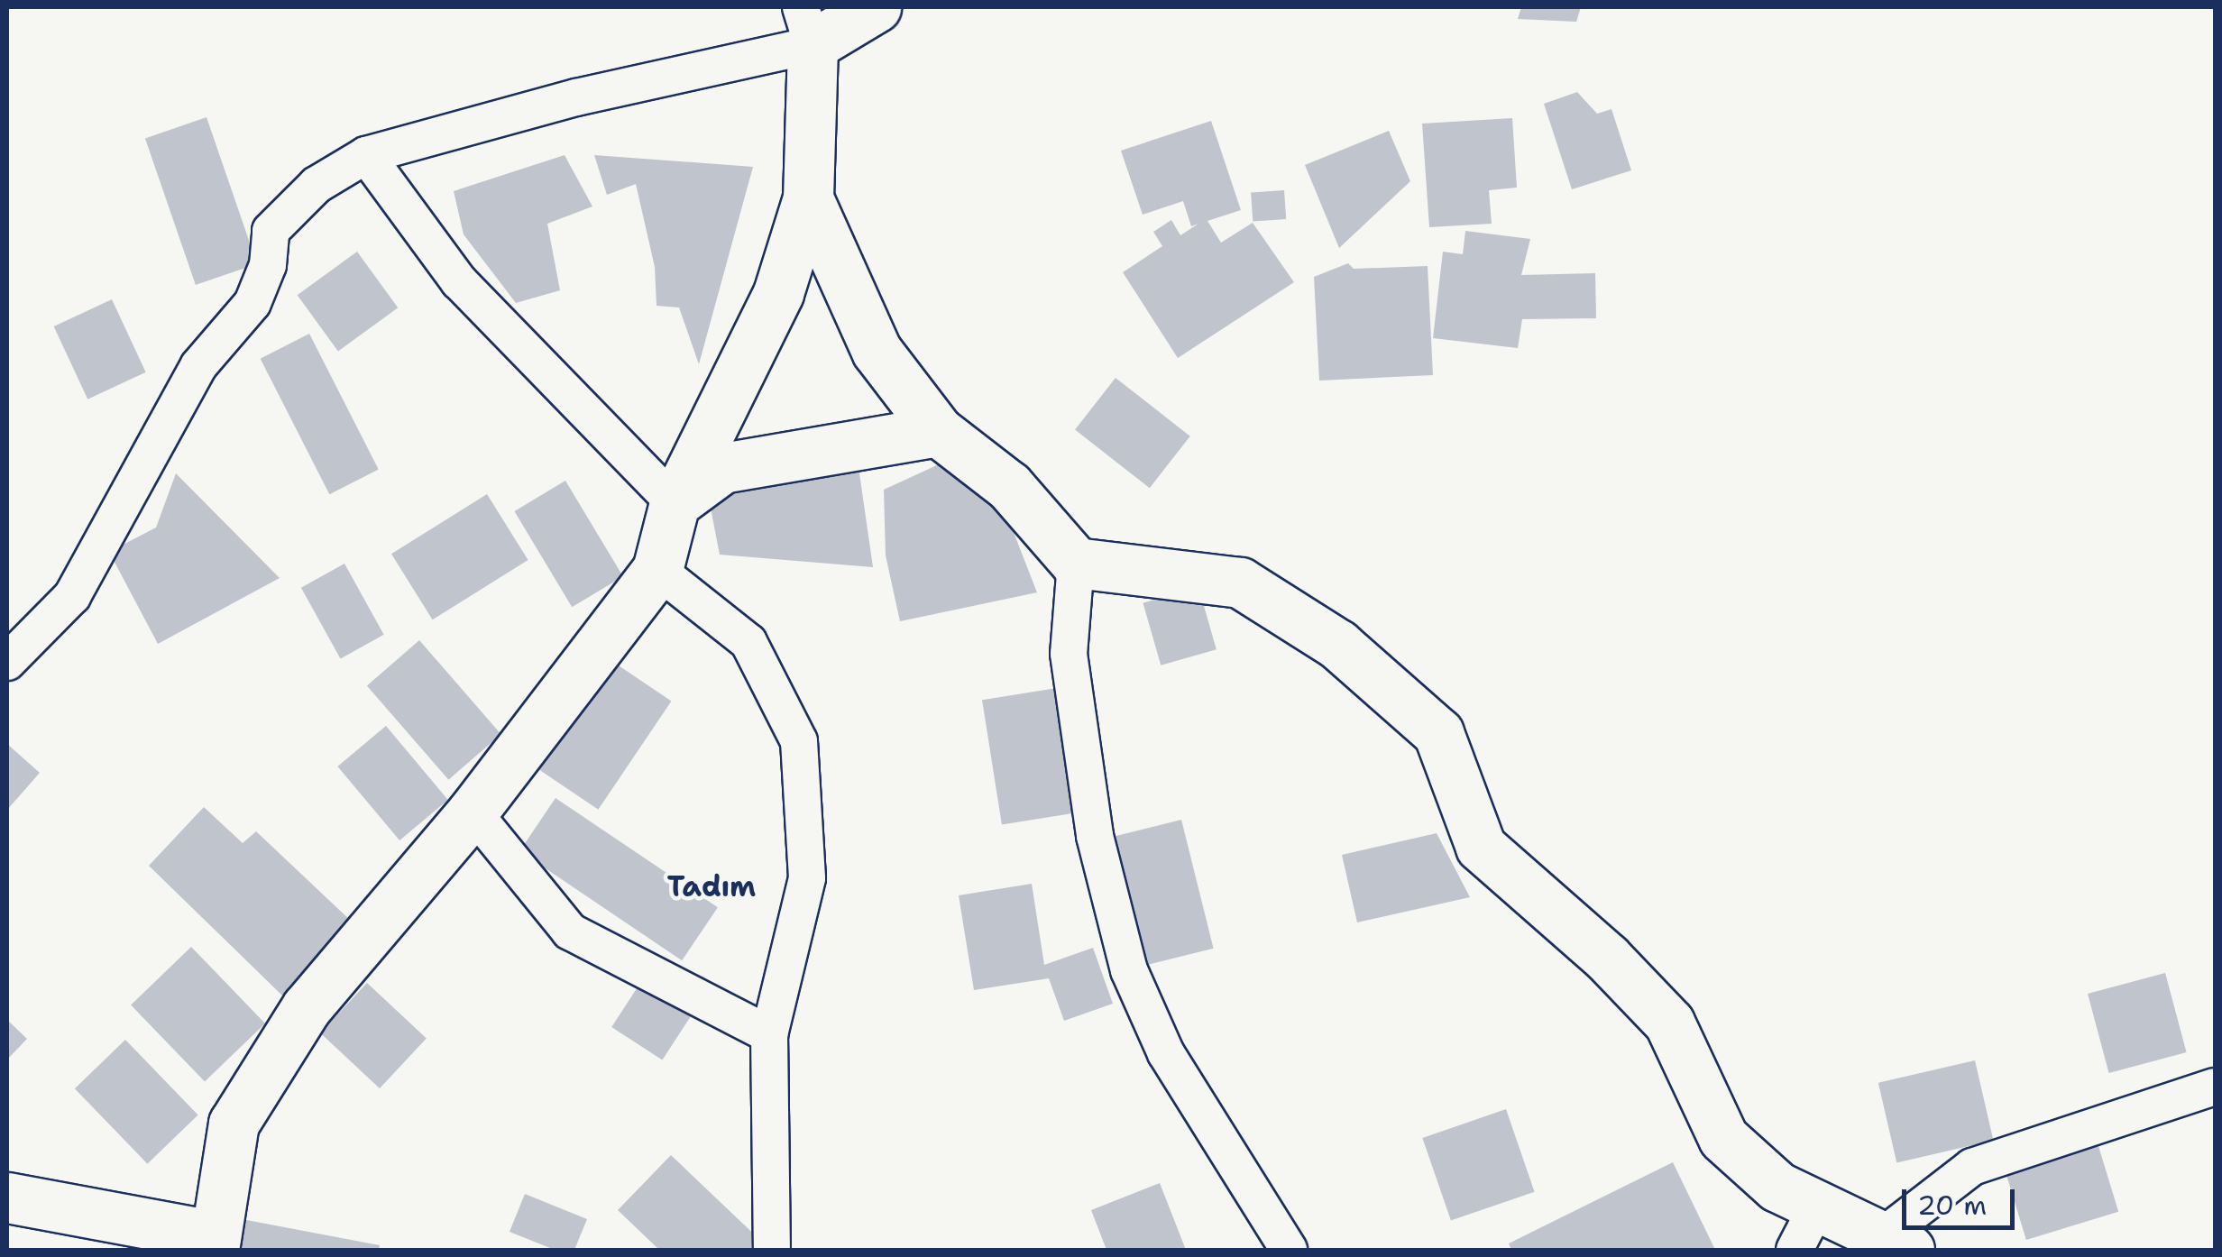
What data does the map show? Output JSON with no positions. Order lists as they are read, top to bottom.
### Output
{
  "districts": ["Tadım"],
  "scale_bar": "20 m"
}
